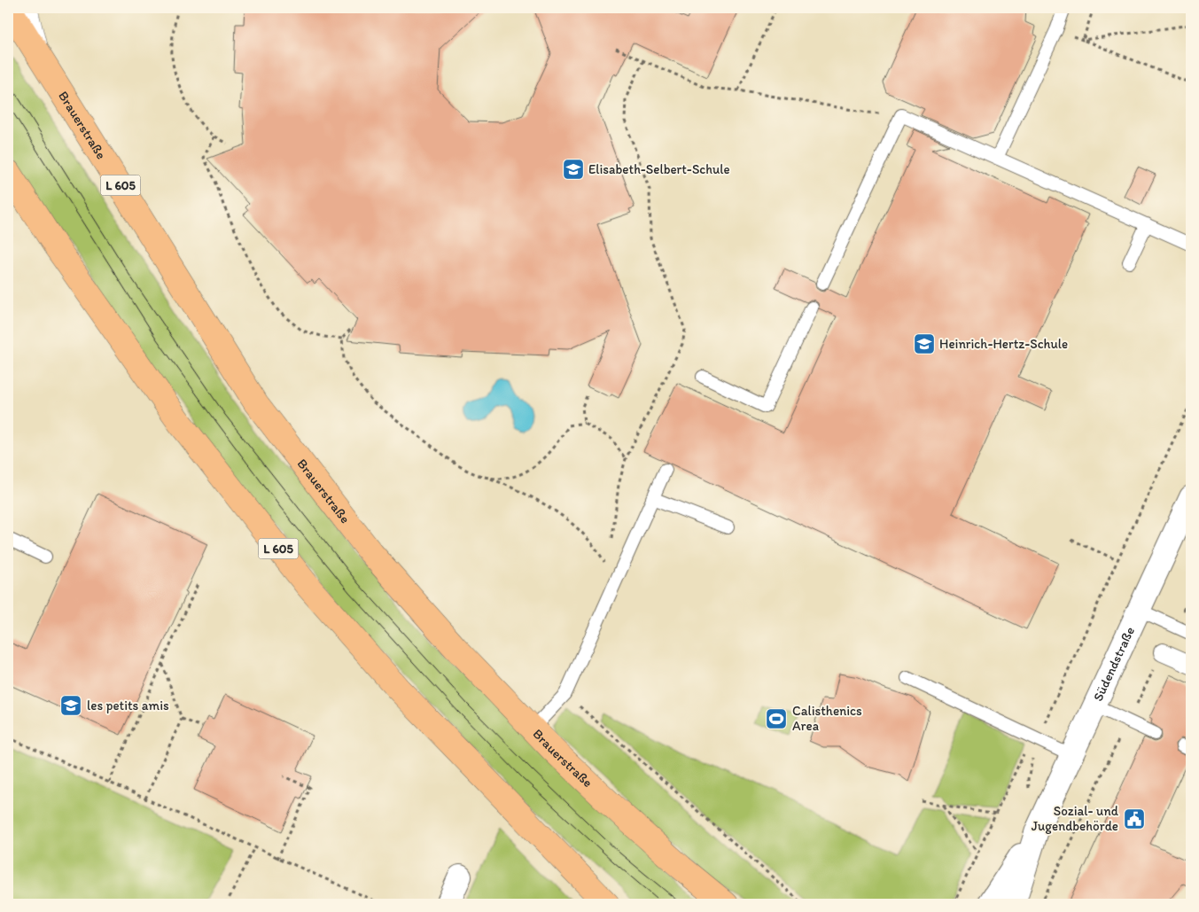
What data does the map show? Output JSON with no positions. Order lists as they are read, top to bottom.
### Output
{
  "streets": {
    "main road": ["Brauerstraße", "L 605"],
    "street": ["Südendstraße"]
  },
  "places": {
    "school or university": ["Elisabeth-Selbert-Schule", "Heinrich-Hertz-Schule", "les petits amis"],
    "sports": ["Calisthenics Area"],
    "public building": ["Sozial- und Jugendbehörde"]
  }
}
